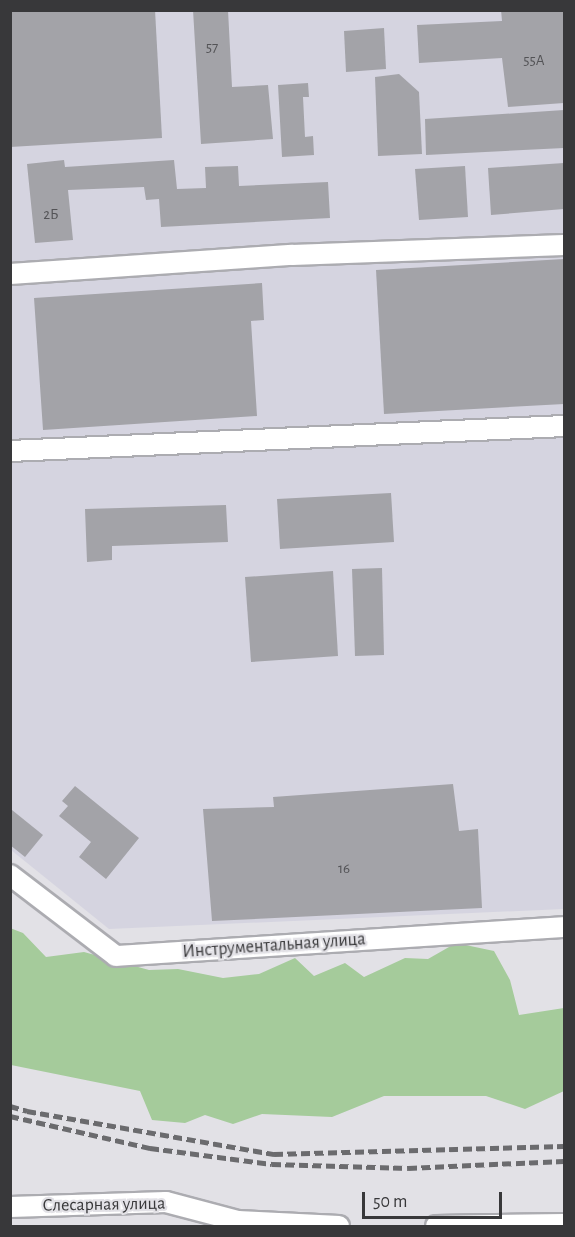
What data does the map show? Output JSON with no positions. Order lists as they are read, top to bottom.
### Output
{
  "streets": {
    "street": ["Инструментальная улица", "Слесарная улица"]
  },
  "house_numbers": [
    "57",
    "55А",
    "2Б",
    "16"
  ],
  "scale_bar": "50 m"
}
